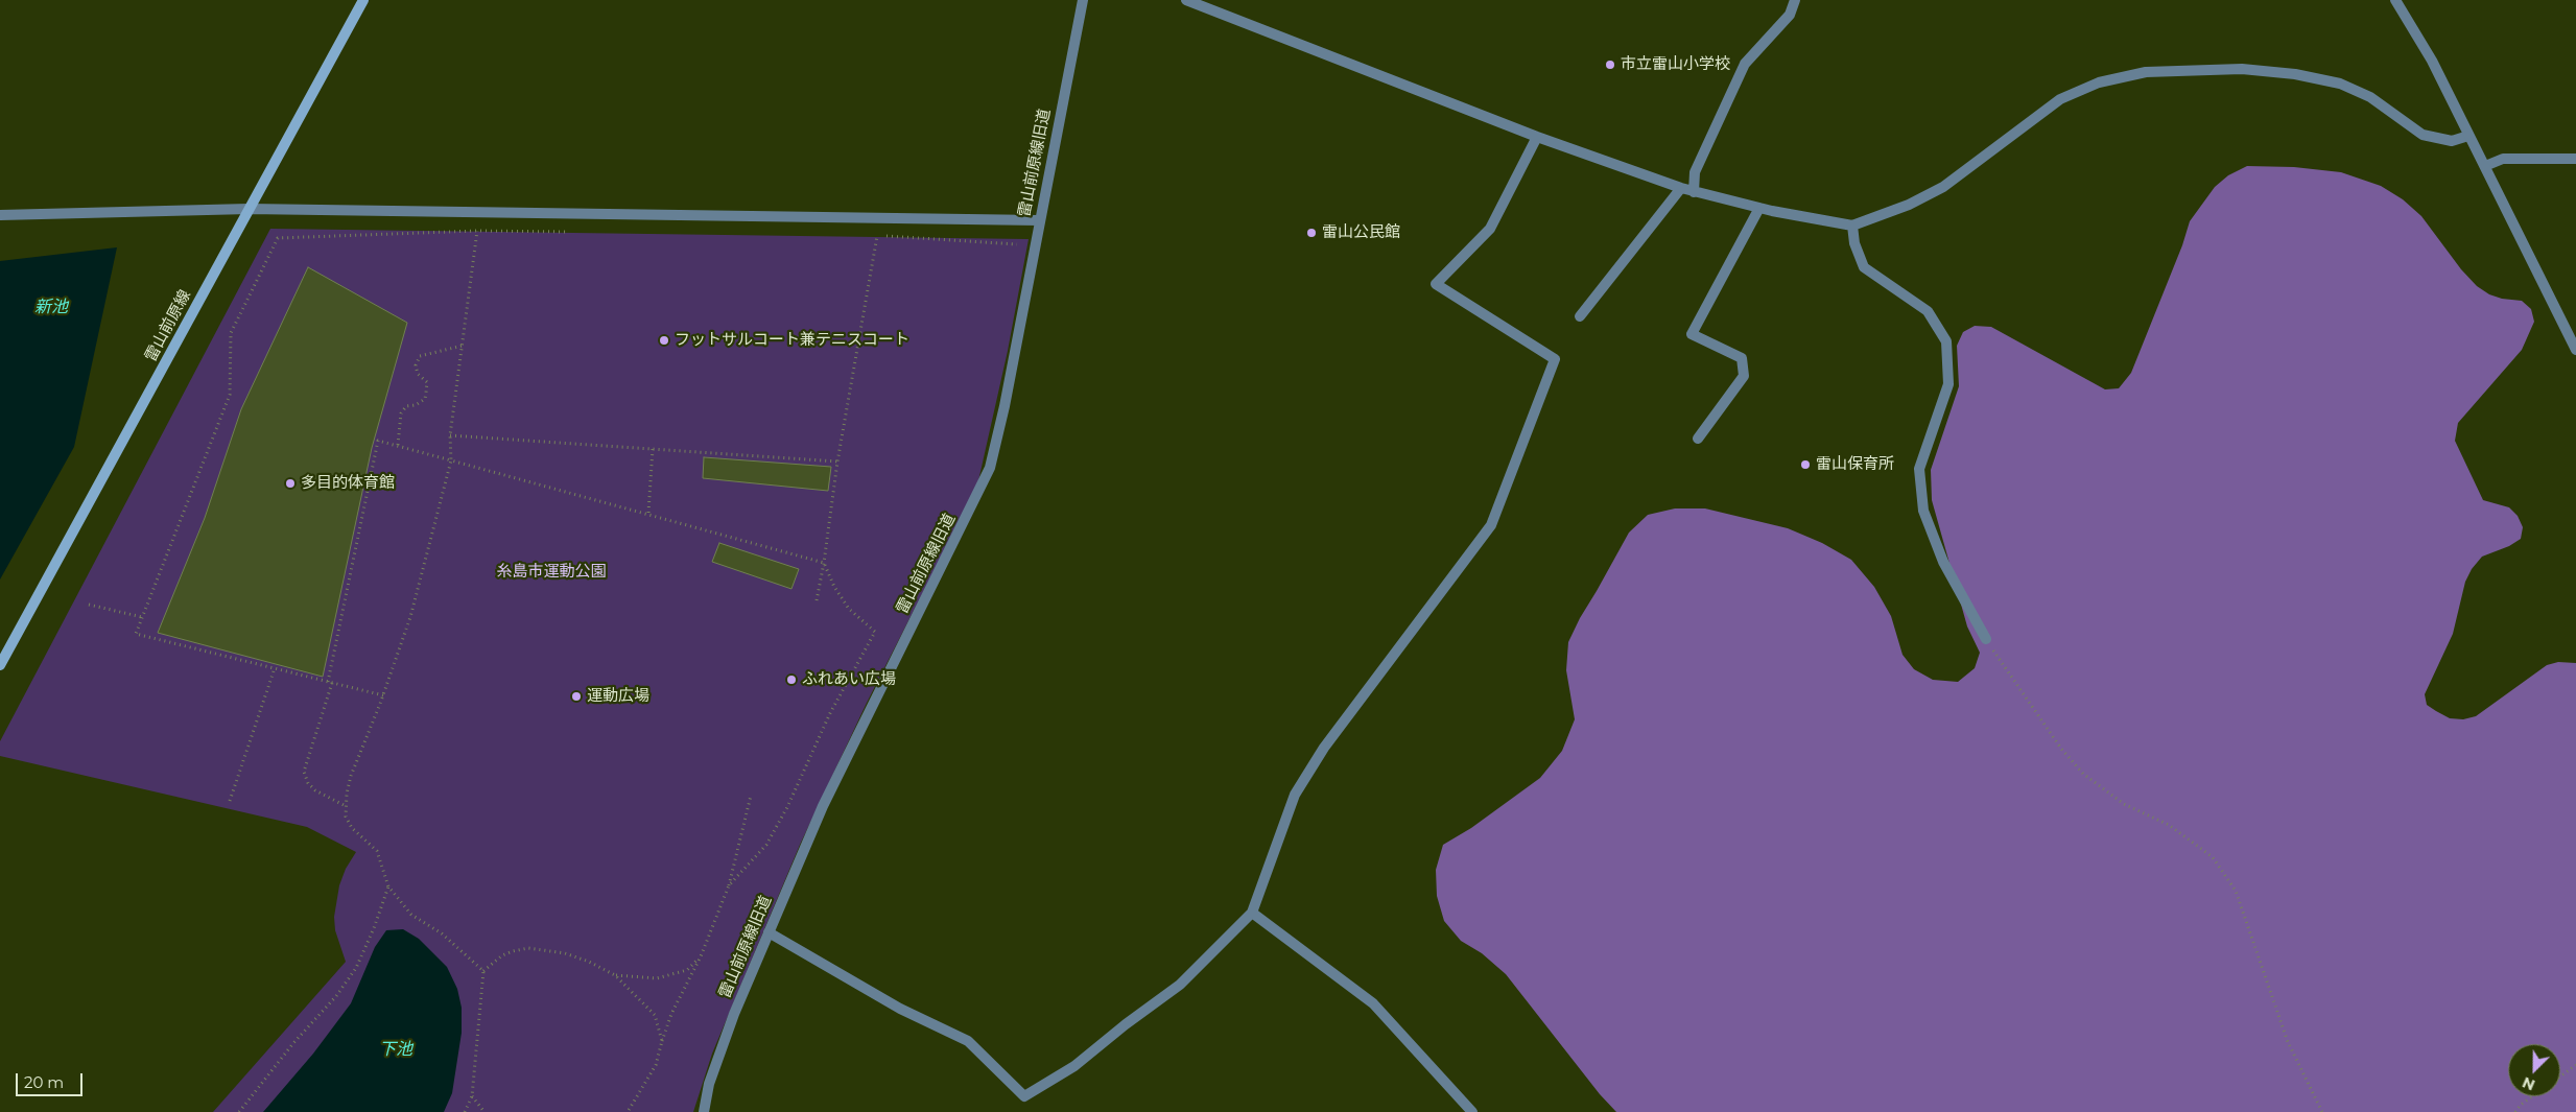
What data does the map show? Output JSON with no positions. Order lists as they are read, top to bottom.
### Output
{
  "streets": {
    "main road": ["雷山前原線"],
    "street": ["雷山前原線旧道"]
  },
  "water": ["新池", "下池"],
  "parks": ["糸島市運動公園"],
  "places": [
    "市立雷山小学校",
    "雷山公民館",
    "フットサルコート兼テニスコート",
    "雷山保育所",
    "多目的体育館",
    "ふれあい広場",
    "運動広場"
  ],
  "scale_bar": "20 m",
  "north": "bottom left"
}
